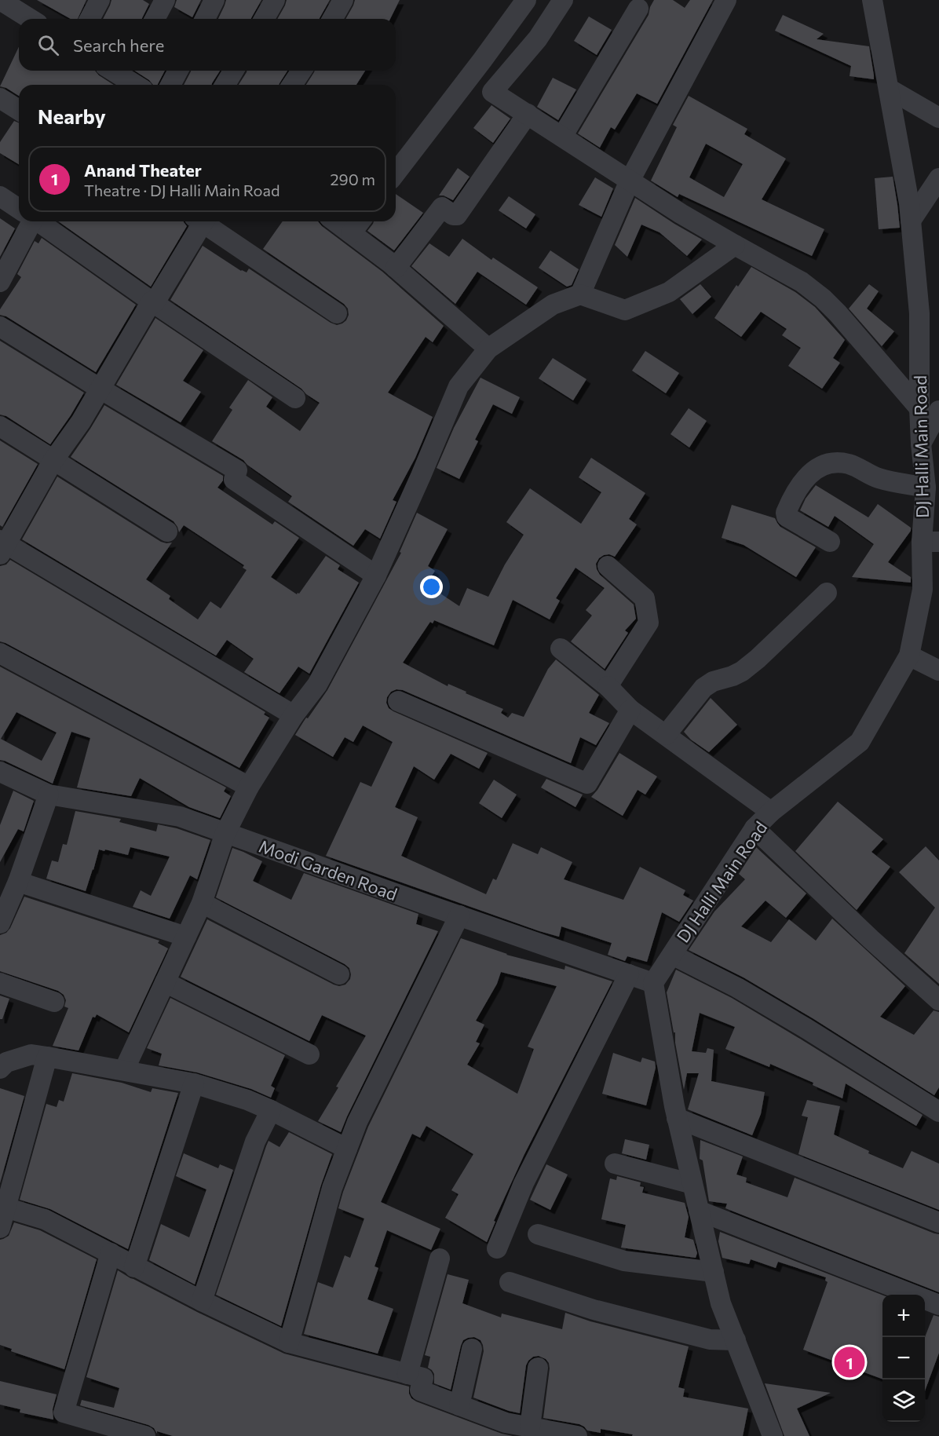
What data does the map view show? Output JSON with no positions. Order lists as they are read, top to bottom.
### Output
{
  "streets": {
    "street": ["DJ Halli Main Road", "Modi Garden Road"]
  },
  "crossings": [
    ["DJ Halli Main Road", "Modi Garden Road"]
  ],
  "page": {
    "search": "Search here",
    "heading": "Nearby",
    "list": [
      {
        "mark": "1",
        "name": "Anand Theater",
        "note": "Theatre · DJ Halli Main Road",
        "value": "290 m"
      }
    ],
    "map_buttons": ["+", "−"],
    "pins": "1"
  }
}
